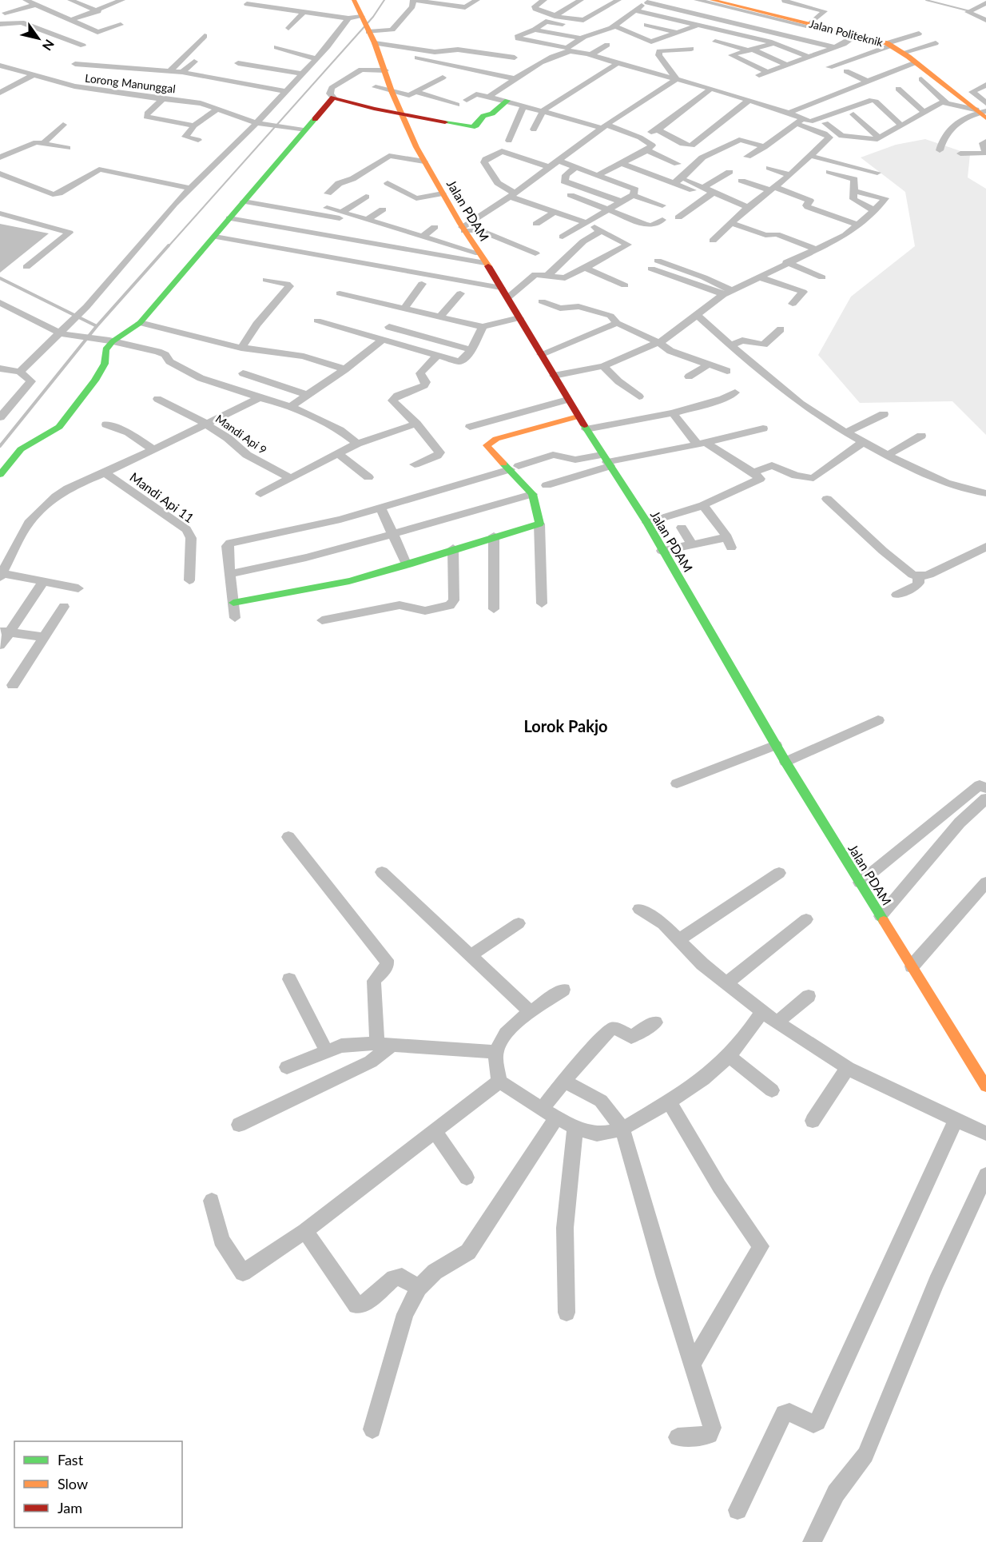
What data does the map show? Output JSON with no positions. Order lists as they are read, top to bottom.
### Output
{
  "streets": {
    "street": [
      "Jalan Politeknik",
      "Lorong Manunggal",
      "Jalan PDAM",
      "Mandi Api 9",
      "Mandi Api 11"
    ]
  },
  "districts": ["Lorok Pakjo"],
  "legend": ["Fast", "Slow", "Jam"],
  "north": "bottom right"
}
